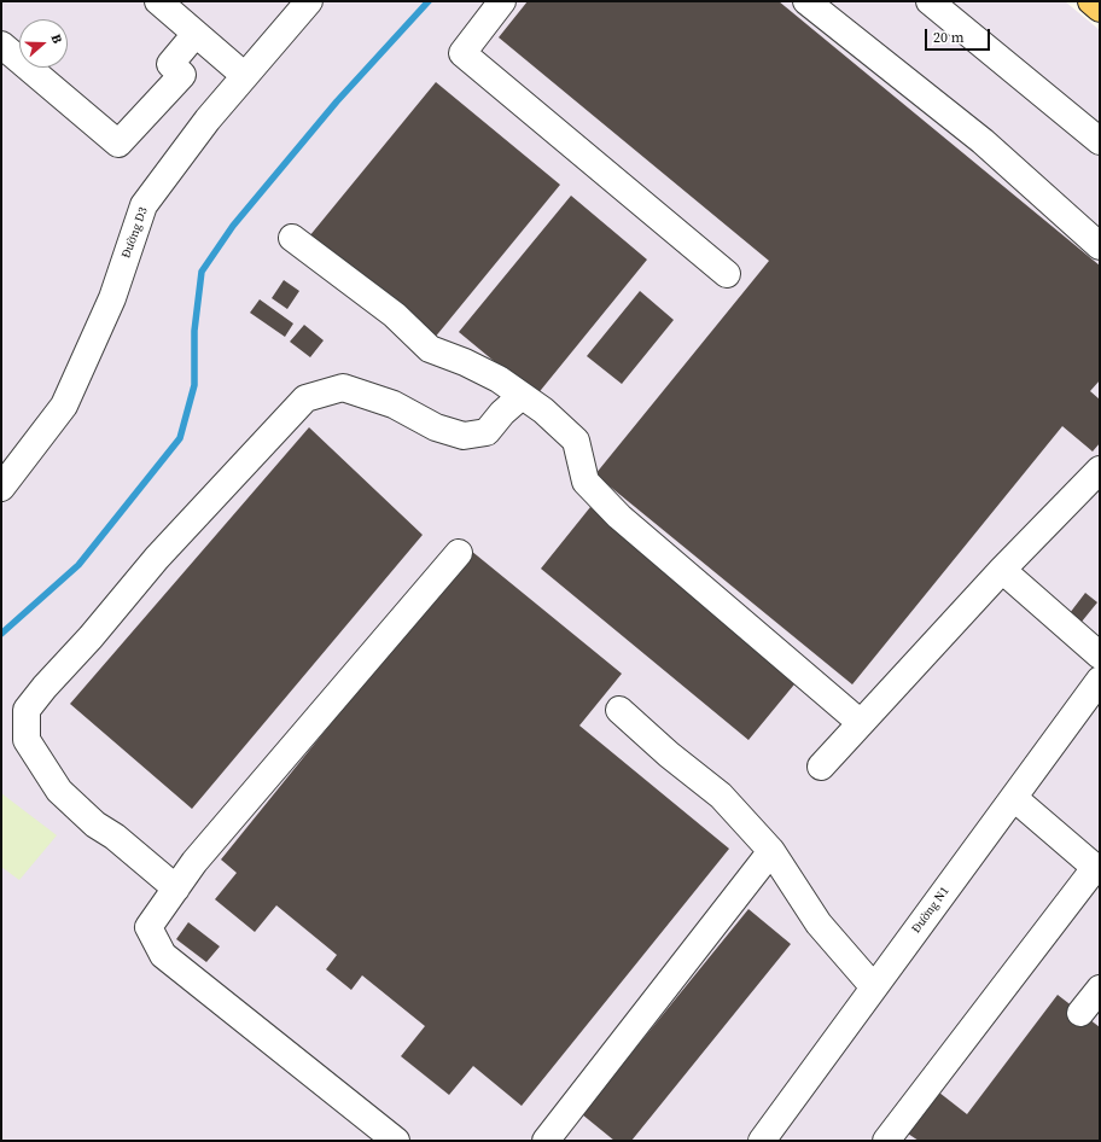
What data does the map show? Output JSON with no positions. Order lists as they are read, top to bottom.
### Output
{
  "streets": {
    "street": ["Đường D3", "Đường N1"]
  },
  "scale_bar": "20 m",
  "north": "right"
}
